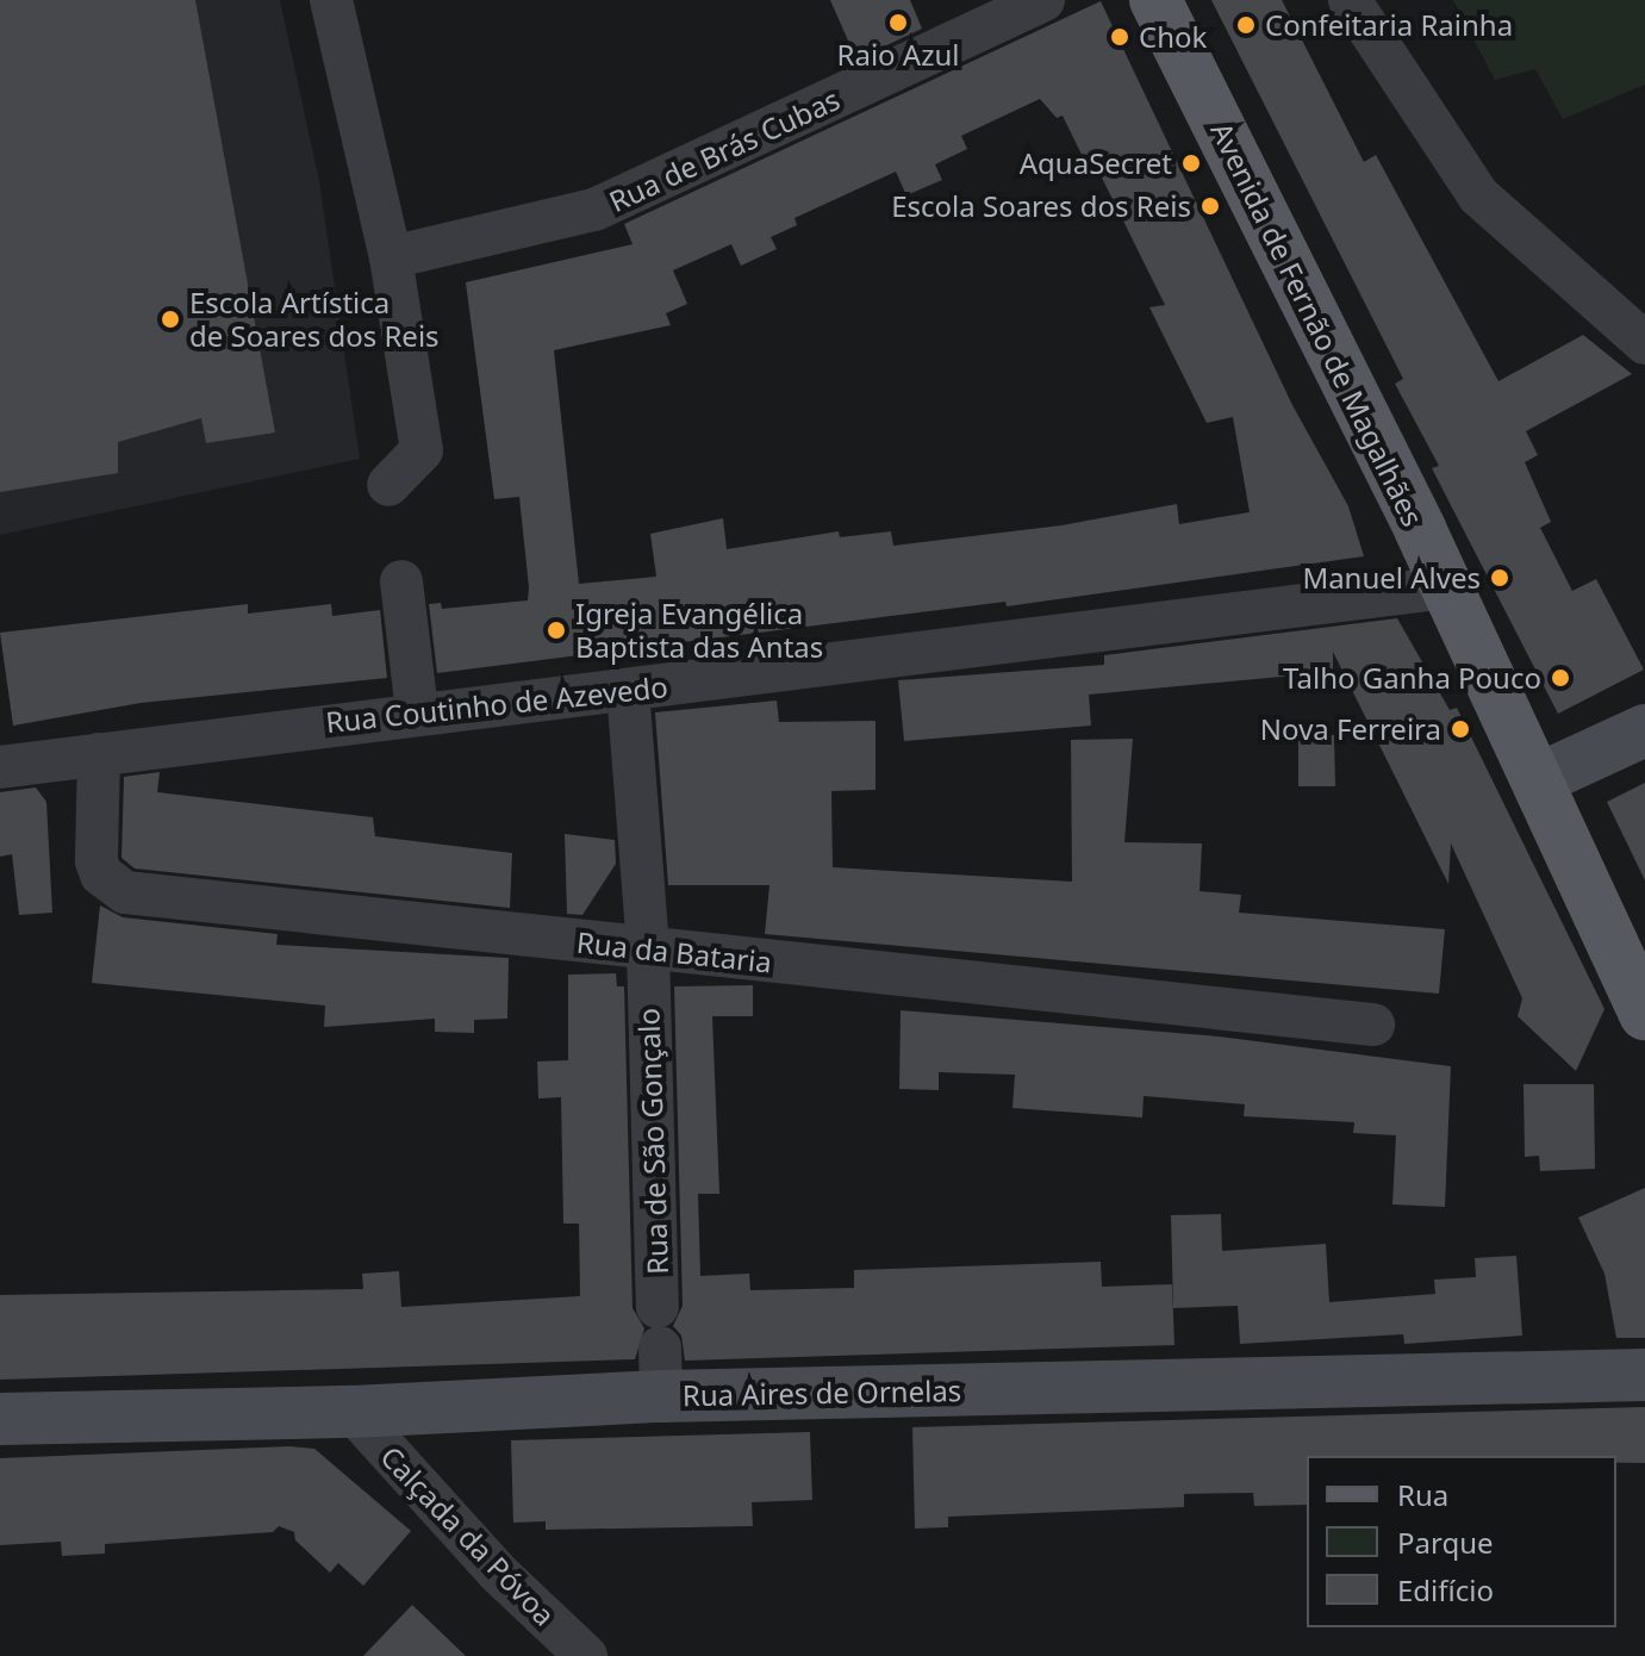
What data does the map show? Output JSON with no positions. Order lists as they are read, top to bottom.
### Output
{
  "streets": {
    "main road": ["Avenida de Fernão de Magalhães"],
    "street": [
      "Rua de Brás Cubas",
      "Rua Coutinho de Azevedo",
      "Rua da Bataria",
      "Rua de São Gonçalo",
      "Rua Aires de Ornelas",
      "Calçada da Póvoa"
    ]
  },
  "crossings": [
    ["Avenida de Fernão de Magalhães", "Rua Coutinho de Azevedo"],
    ["Rua Coutinho de Azevedo", "Rua da Bataria"],
    ["Rua Coutinho de Azevedo", "Rua de São Gonçalo"],
    ["Rua da Bataria", "Rua de São Gonçalo"],
    ["Rua de São Gonçalo", "Rua Aires de Ornelas"],
    ["Rua Aires de Ornelas", "Calçada da Póvoa"]
  ],
  "places": [
    "Raio Azul",
    "Confeitaria Rainha",
    "Chok",
    "AquaSecret",
    "Escola Soares dos Reis",
    "Escola Artística de Soares dos Reis",
    "Manuel Alves",
    "Igreja Evangélica Baptista das Antas",
    "Talho Ganha Pouco",
    "Nova Ferreira"
  ],
  "legend": ["Rua", "Parque", "Edifício"]
}
